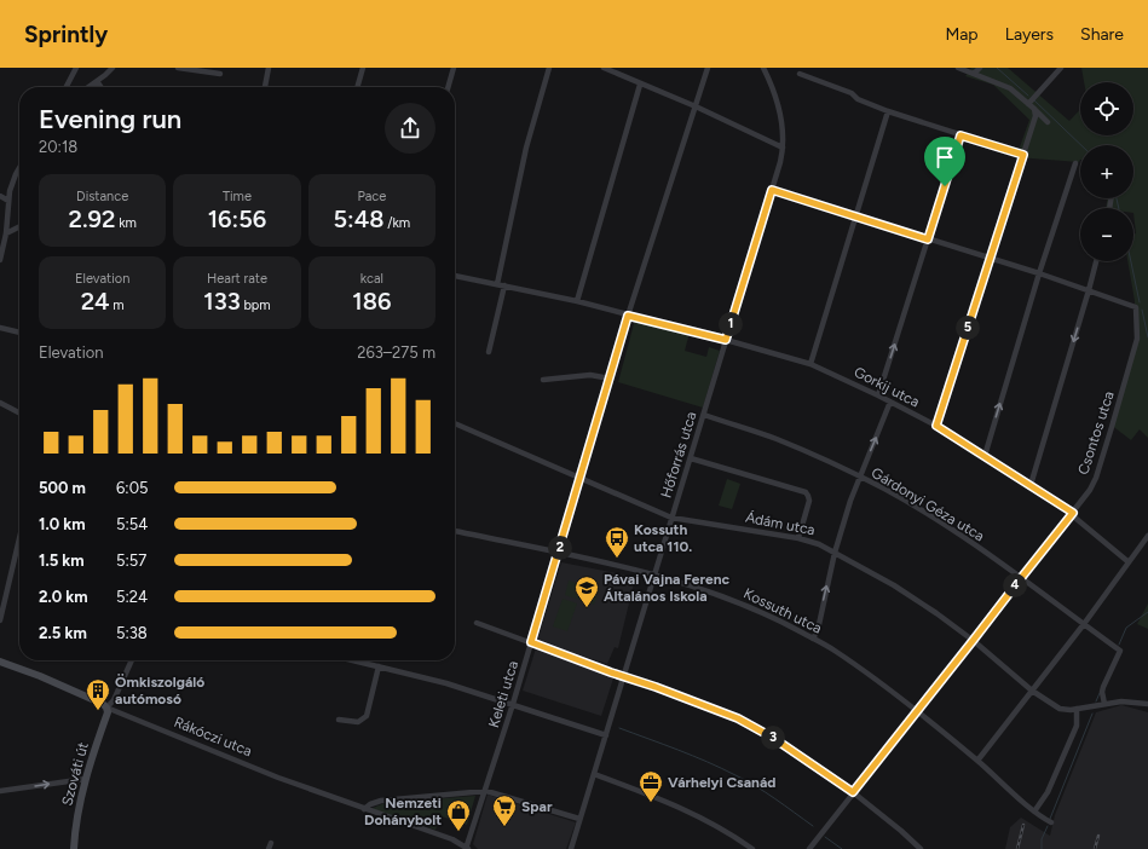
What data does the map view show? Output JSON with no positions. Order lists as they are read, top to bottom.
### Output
{
  "streets": {
    "main road": ["Rákóczi utca", "Szováti út"],
    "street": [
      "Gorkij utca",
      "Csontos utca",
      "Hőforrás utca",
      "Gárdonyi Géza utca",
      "Ádám utca",
      "Kossuth utca",
      "Keleti utca"
    ]
  },
  "crossings": [
    ["Gorkij utca", "Csontos utca"],
    ["Gorkij utca", "Hőforrás utca"],
    ["Gorkij utca", "Keleti utca"],
    ["Csontos utca", "Gárdonyi Géza utca"],
    ["Csontos utca", "Ádám utca"],
    ["Csontos utca", "Kossuth utca"],
    ["Hőforrás utca", "Gárdonyi Géza utca"],
    ["Hőforrás utca", "Ádám utca"],
    ["Hőforrás utca", "Kossuth utca"],
    ["Gárdonyi Géza utca", "Ádám utca"],
    ["Ádám utca", "Keleti utca"],
    ["Kossuth utca", "Keleti utca"],
    ["Keleti utca", "Rákóczi utca"],
    ["Rákóczi utca", "Szováti út"]
  ],
  "places": {
    "bus stop": ["Kossuth utca 110."],
    "school or university": ["Pávai Vajna Ferenc Általános Iskola"],
    "building": ["Ömkiszolgáló autómosó"],
    "office": ["Várhelyi Csanád"],
    "supermarket": ["Spar"],
    "shop": ["Nemzeti Dohánybolt"]
  },
  "page": {
    "header": "Sprintly",
    "nav": ["Map", "Layers", "Share"],
    "map_buttons": ["+", "−"],
    "heading": ["Evening run", "20:18"],
    "stats": [
      ["Distance", "2.92 km"],
      ["Time", "16:56"],
      ["Pace", "5:48 /km"],
      ["Elevation", "24 m"],
      ["Heart rate", "133 bpm"],
      ["kcal", "186"]
    ],
    "pins": [
      "1",
      "5",
      "2",
      "4",
      "3"
    ],
    "chart": ["Elevation", "263–275 m"],
    "list": [
      {
        "name": "500 m",
        "note": "6:05"
      },
      {
        "name": "1.0 km",
        "note": "5:54"
      },
      {
        "name": "1.5 km",
        "note": "5:57"
      },
      {
        "name": "2.0 km",
        "note": "5:24"
      },
      {
        "name": "2.5 km",
        "note": "5:38"
      }
    ]
  }
}
